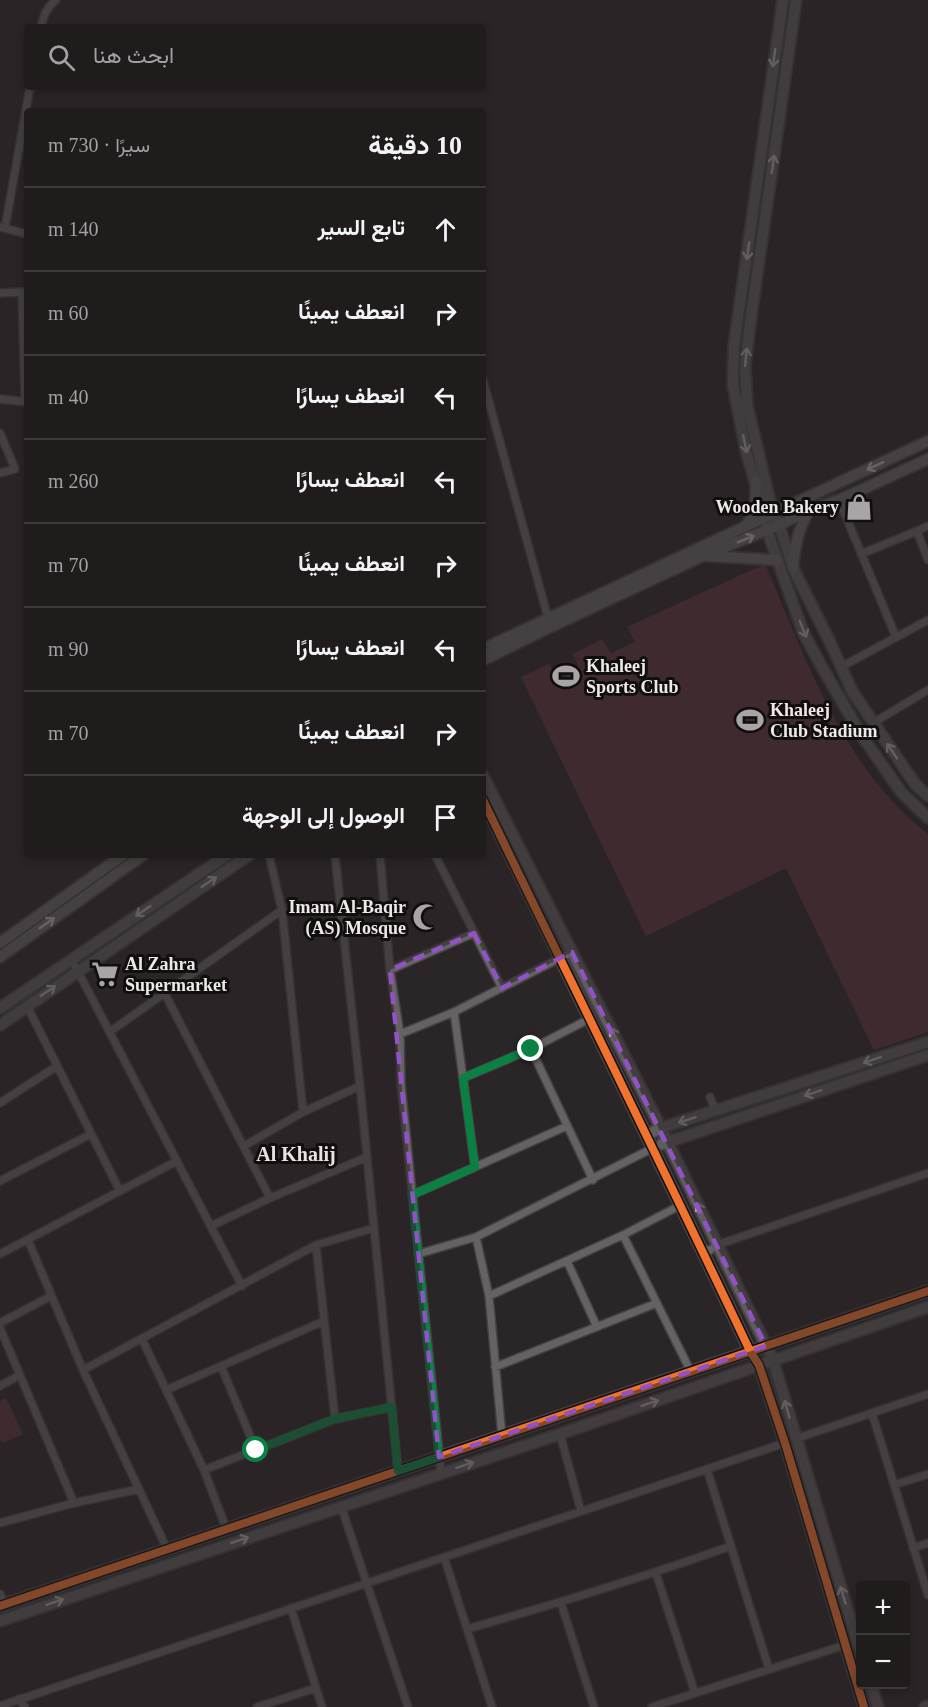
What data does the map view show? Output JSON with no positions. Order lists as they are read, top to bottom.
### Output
{
  "districts": ["Al Khalij"],
  "places": {
    "shop": ["Wooden Bakery"],
    "sports": ["Khaleej Sports Club", "Khaleej Club Stadium"],
    "mosque": ["Imam Al-Baqir (AS) Mosque"],
    "supermarket": ["Al Zahra Supermarket"]
  },
  "page": {
    "search": "ابحث هنا",
    "heading": ["10 دقيقة", "سيرًا · 730 m"],
    "list": [
      ["تابع السير", "140 m"],
      ["انعطف يمينًا", "60 m"],
      ["انعطف يسارًا", "40 m"],
      ["انعطف يسارًا", "260 m"],
      ["انعطف يمينًا", "70 m"],
      ["انعطف يسارًا", "90 m"],
      ["انعطف يمينًا", "70 m"],
      "الوصول إلى الوجهة"
    ],
    "map_buttons": ["+", "−"]
  }
}
